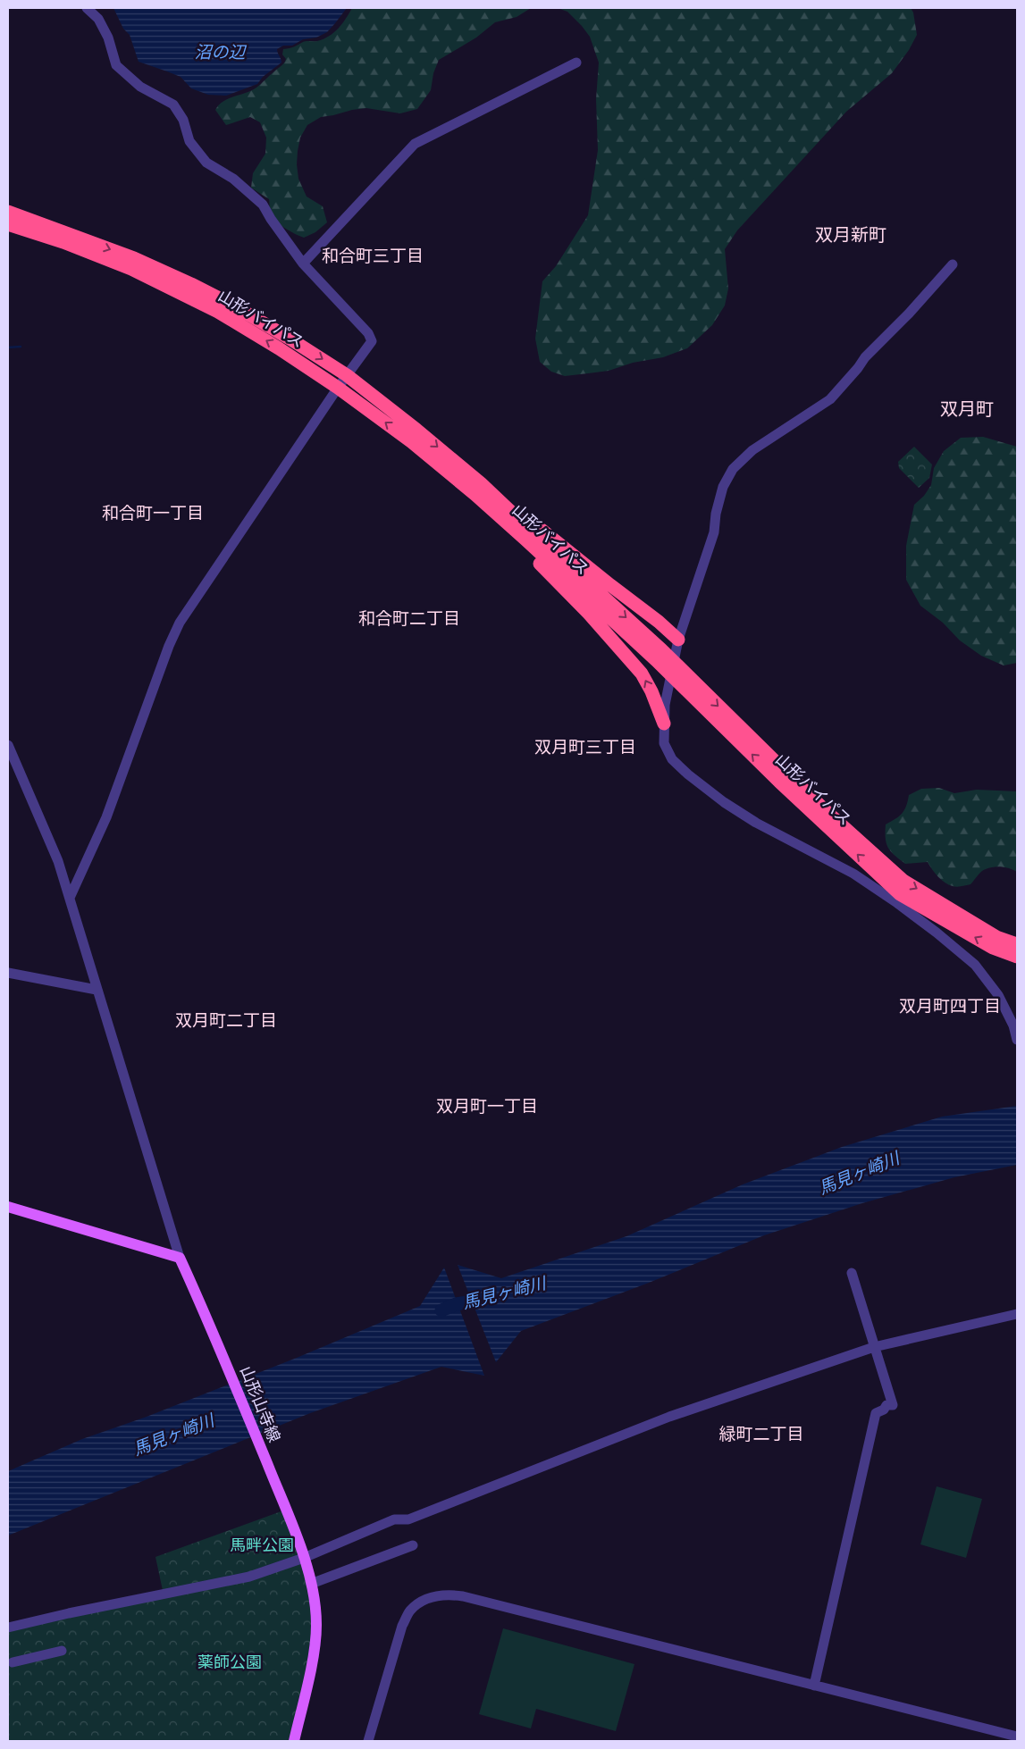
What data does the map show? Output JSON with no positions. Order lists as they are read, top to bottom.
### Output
{
  "streets": {
    "highway": ["山形バイパス"],
    "main road": ["山形山寺線"]
  },
  "districts": [
    "双月新町",
    "和合町三丁目",
    "双月町",
    "和合町一丁目",
    "和合町二丁目",
    "双月町三丁目",
    "双月町四丁目",
    "双月町二丁目",
    "双月町一丁目",
    "緑町二丁目"
  ],
  "water": ["沼の辺", "馬見ヶ崎川"],
  "parks": ["馬畔公園", "薬師公園"]
}
